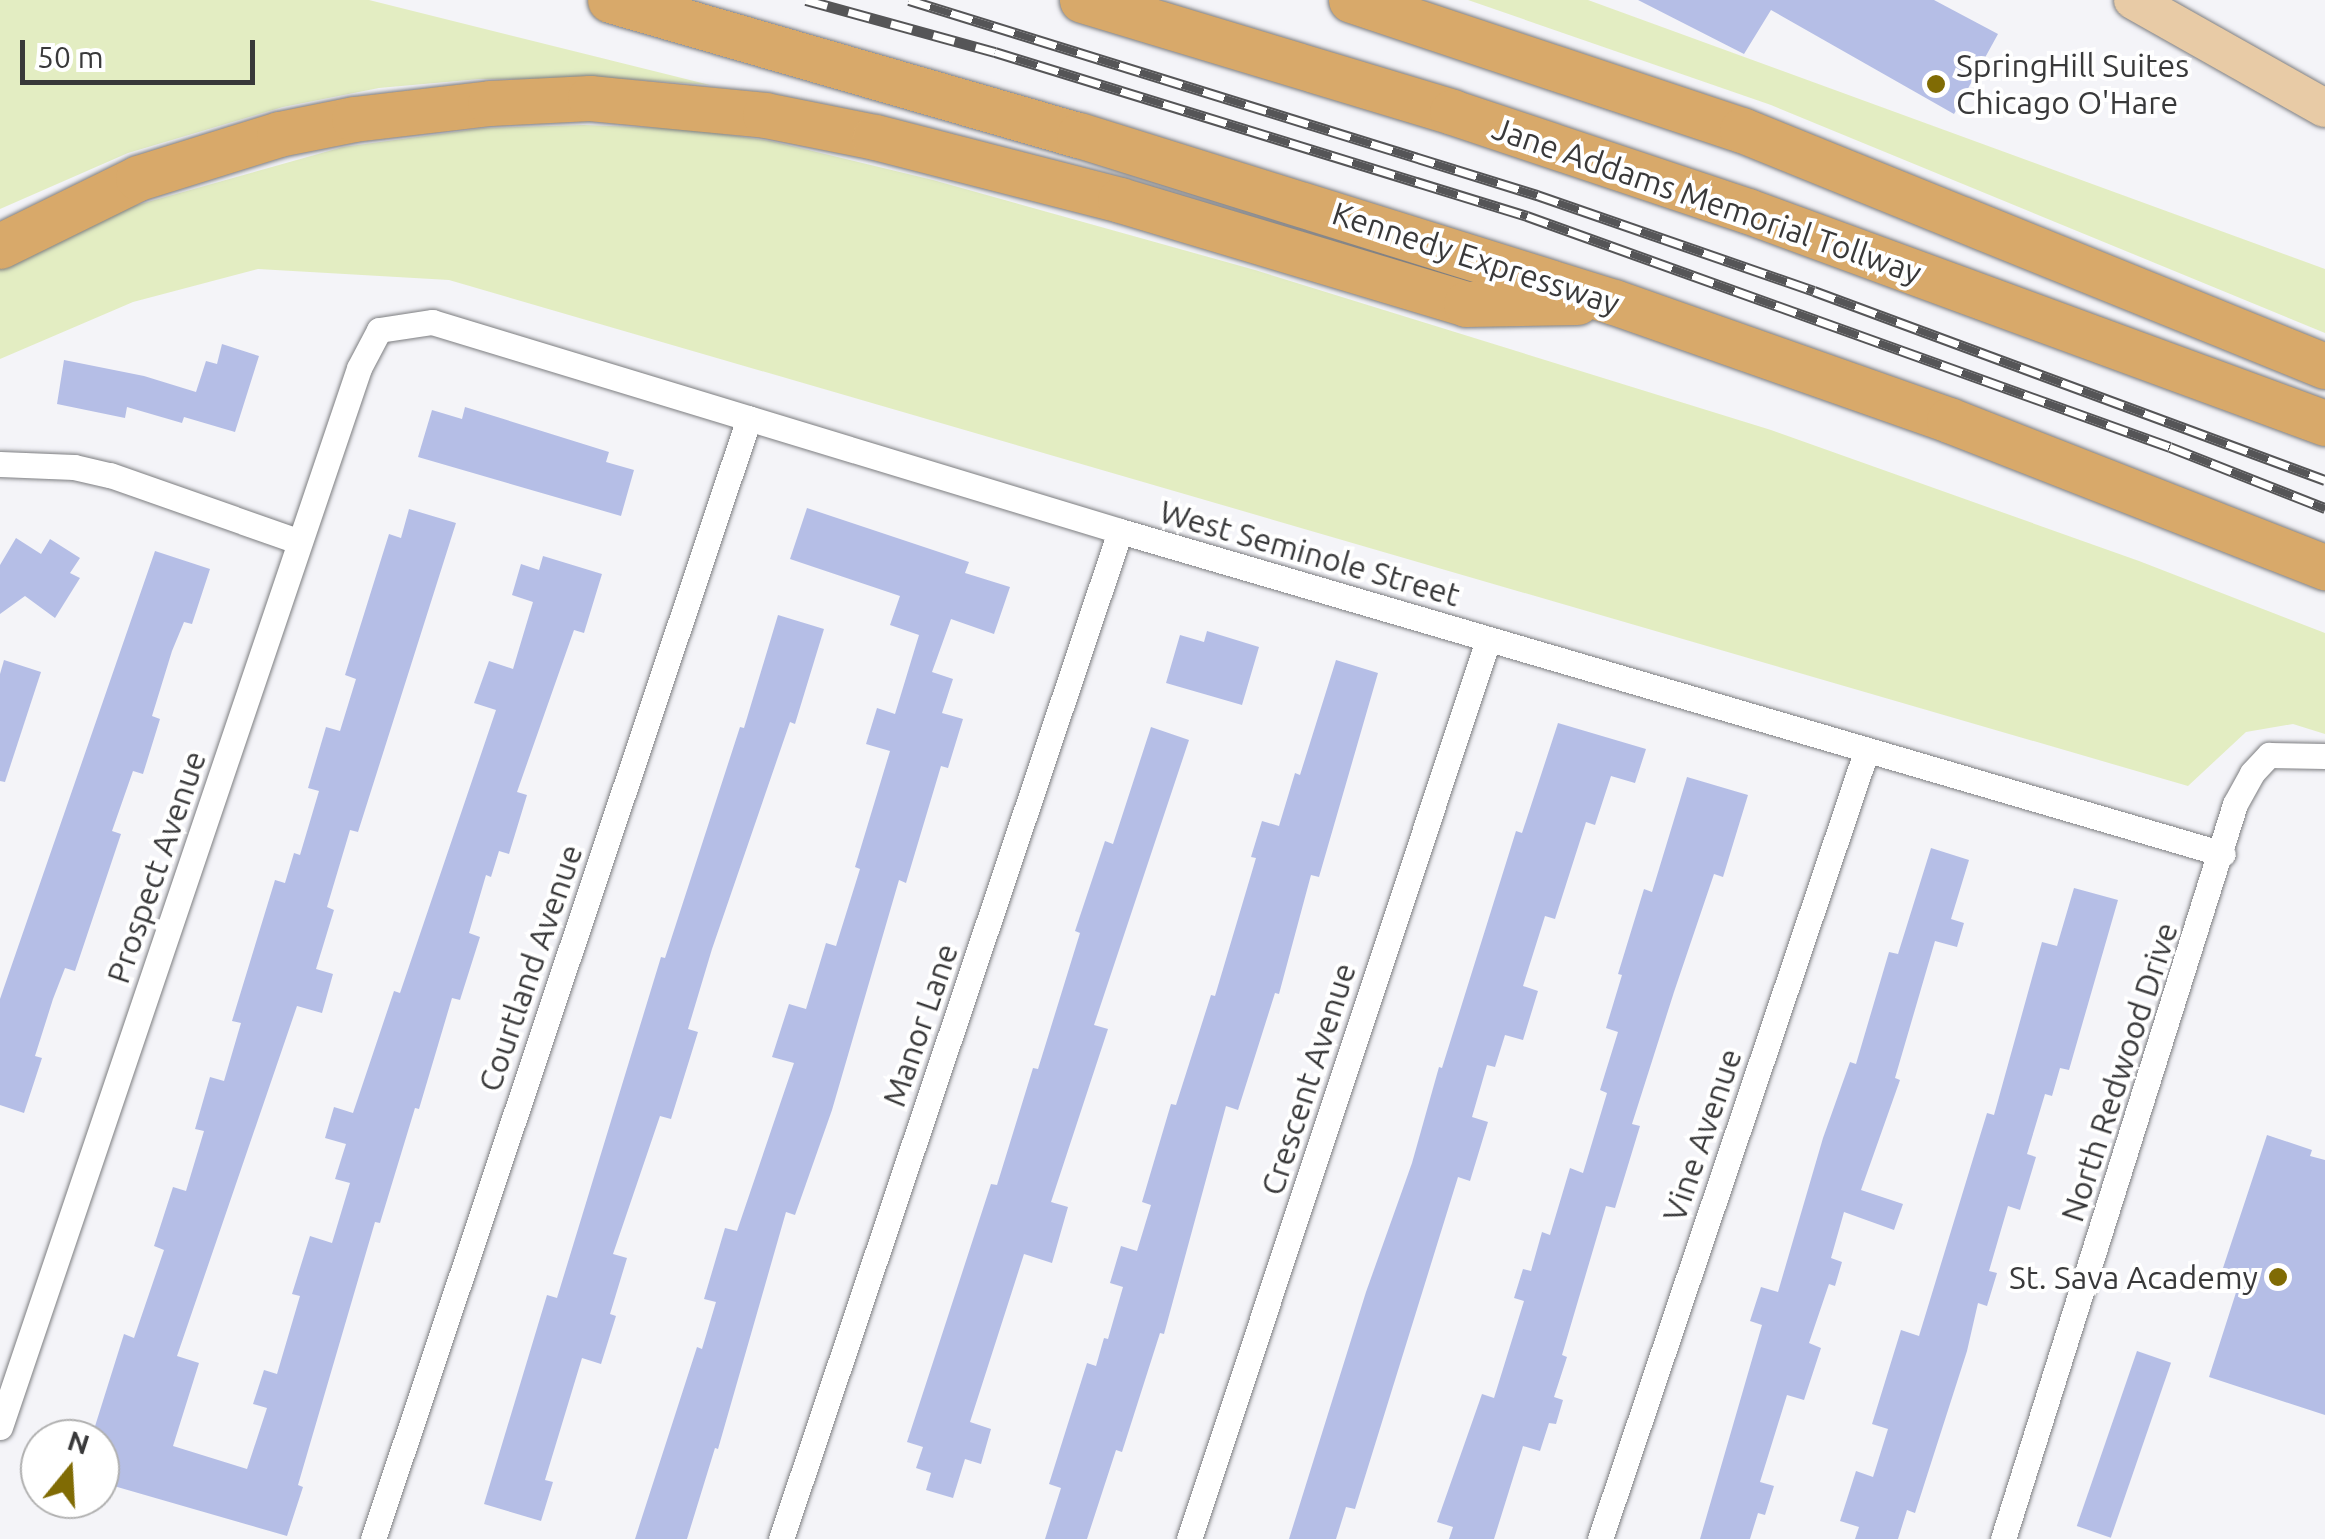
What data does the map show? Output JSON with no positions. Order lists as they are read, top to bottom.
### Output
{
  "streets": {
    "highway": ["Jane Addams Memorial Tollway", "Kennedy Expressway"],
    "street": [
      "West Seminole Street",
      "Prospect Avenue",
      "Courtland Avenue",
      "Manor Lane",
      "North Redwood Drive",
      "Crescent Avenue",
      "Vine Avenue"
    ]
  },
  "crossings": [
    ["West Seminole Street", "Prospect Avenue"],
    ["West Seminole Street", "Courtland Avenue"],
    ["West Seminole Street", "Manor Lane"],
    ["West Seminole Street", "North Redwood Drive"],
    ["West Seminole Street", "Crescent Avenue"],
    ["West Seminole Street", "Vine Avenue"]
  ],
  "places": ["SpringHill Suites Chicago O'Hare", "St. Sava Academy"],
  "scale_bar": "50 m",
  "north": "top"
}
